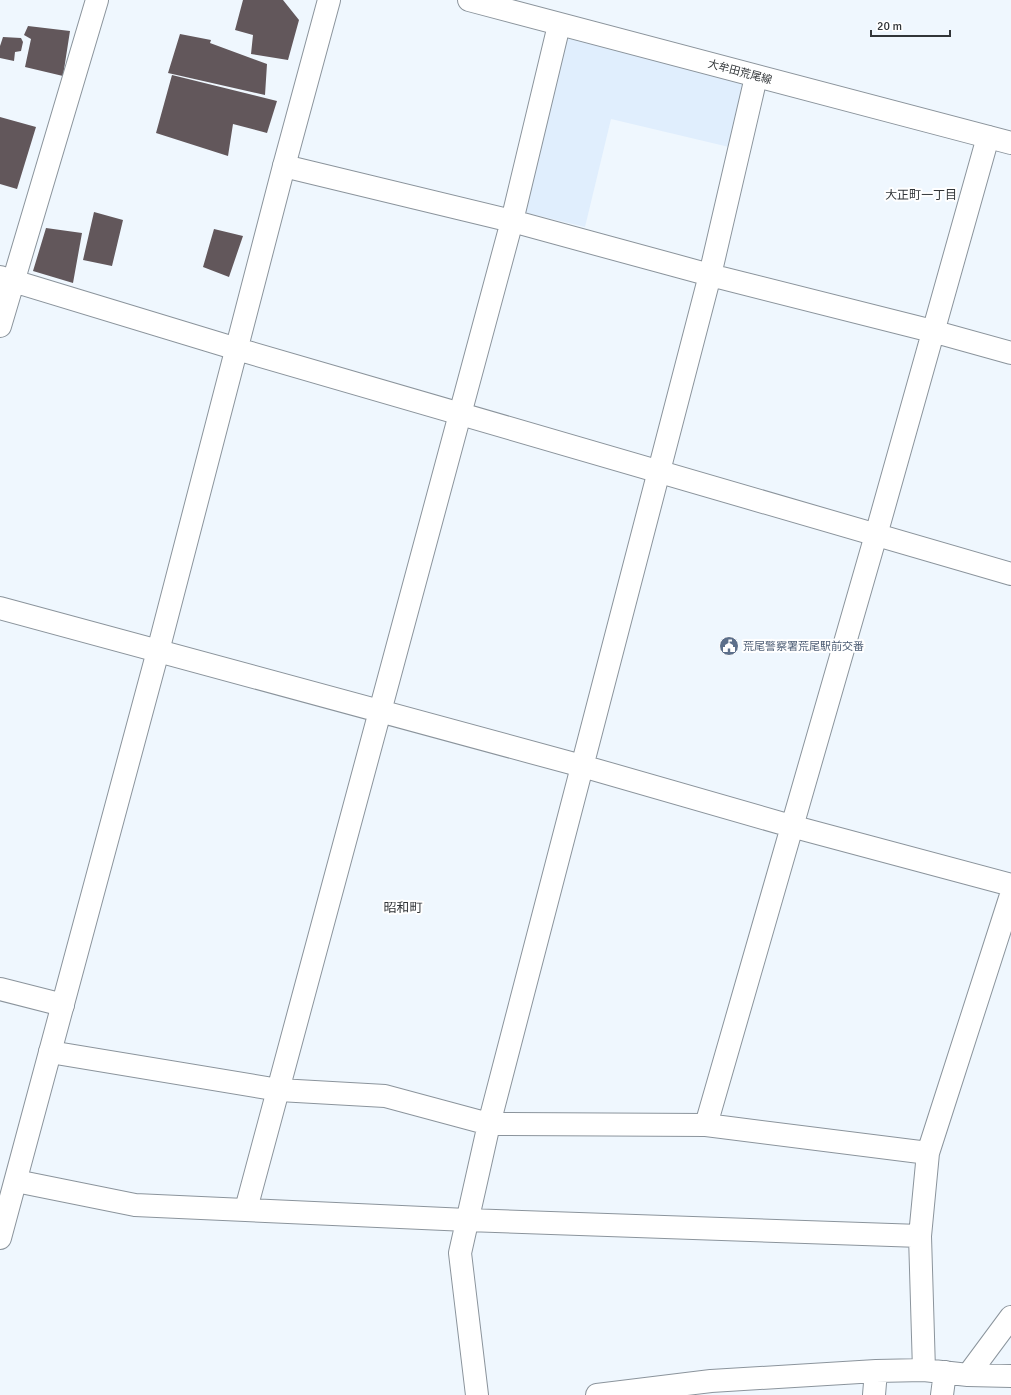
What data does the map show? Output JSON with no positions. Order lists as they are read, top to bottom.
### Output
{
  "streets": {
    "street": ["大牟田荒尾線"]
  },
  "districts": ["大正町一丁目", "昭和町"],
  "places": {
    "public building": ["荒尾警察署荒尾駅前交番"]
  },
  "scale_bar": "20 m"
}
